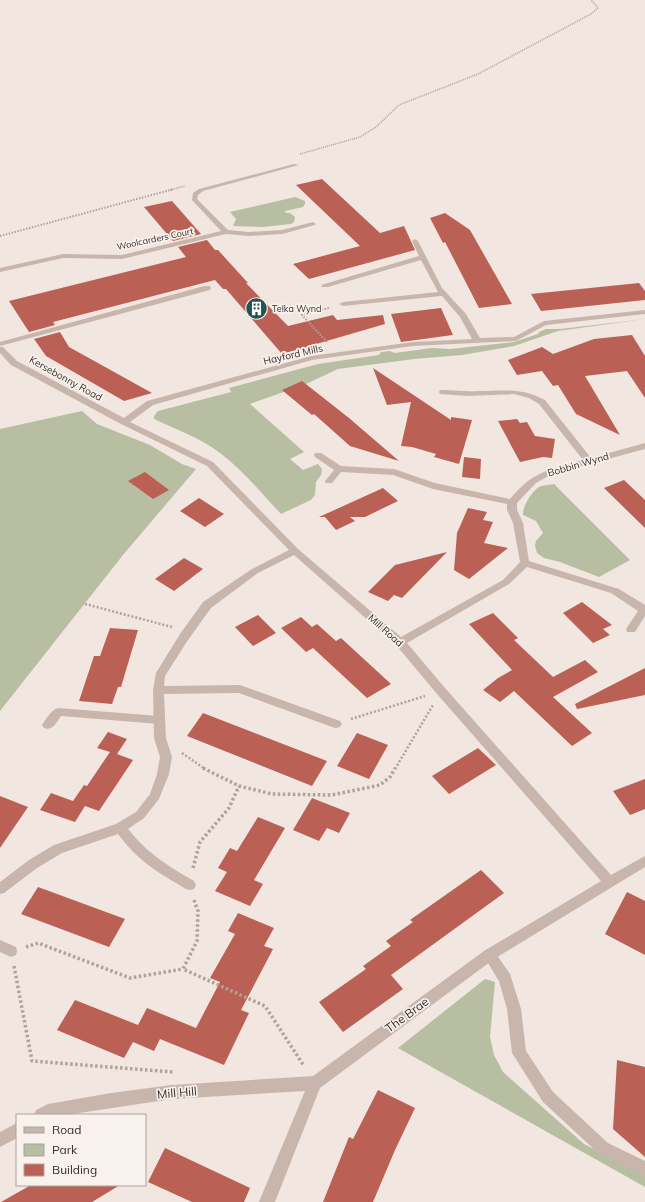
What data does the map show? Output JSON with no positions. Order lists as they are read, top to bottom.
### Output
{
  "streets": {
    "street": [
      "Woolcarders Court",
      "Hayford Mills",
      "Kersebonny Road",
      "Bobbin Wynd",
      "Mill Road",
      "The Brae",
      "Mill Hill"
    ]
  },
  "crossings": [
    ["Hayford Mills", "Kersebonny Road"],
    ["Hayford Mills", "Mill Road"],
    ["Kersebonny Road", "Mill Road"],
    ["Mill Road", "The Brae"],
    ["The Brae", "Mill Hill"]
  ],
  "places": {
    "building": ["Telka Wynd"]
  },
  "legend": ["Road", "Park", "Building"]
}
